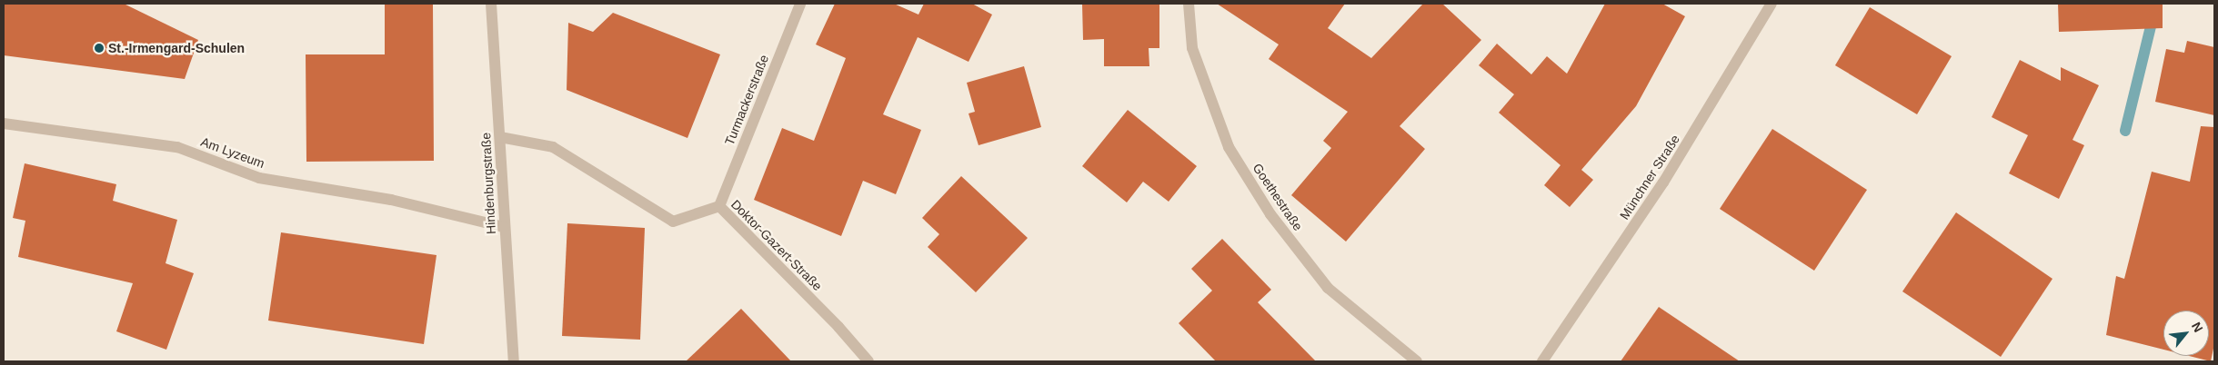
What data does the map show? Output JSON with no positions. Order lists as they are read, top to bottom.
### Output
{
  "streets": {
    "street": [
      "Turmackerstraße",
      "Am Lyzeum",
      "Münchner Straße",
      "Hindenburgstraße",
      "Goethestraße",
      "Doktor-Gazert-Straße"
    ]
  },
  "crossings": [
    ["Turmackerstraße", "Doktor-Gazert-Straße"],
    ["Am Lyzeum", "Hindenburgstraße"],
    ["Hindenburgstraße", "Doktor-Gazert-Straße"]
  ],
  "places": ["St.-Irmengard-Schulen"],
  "north": "top right"
}
